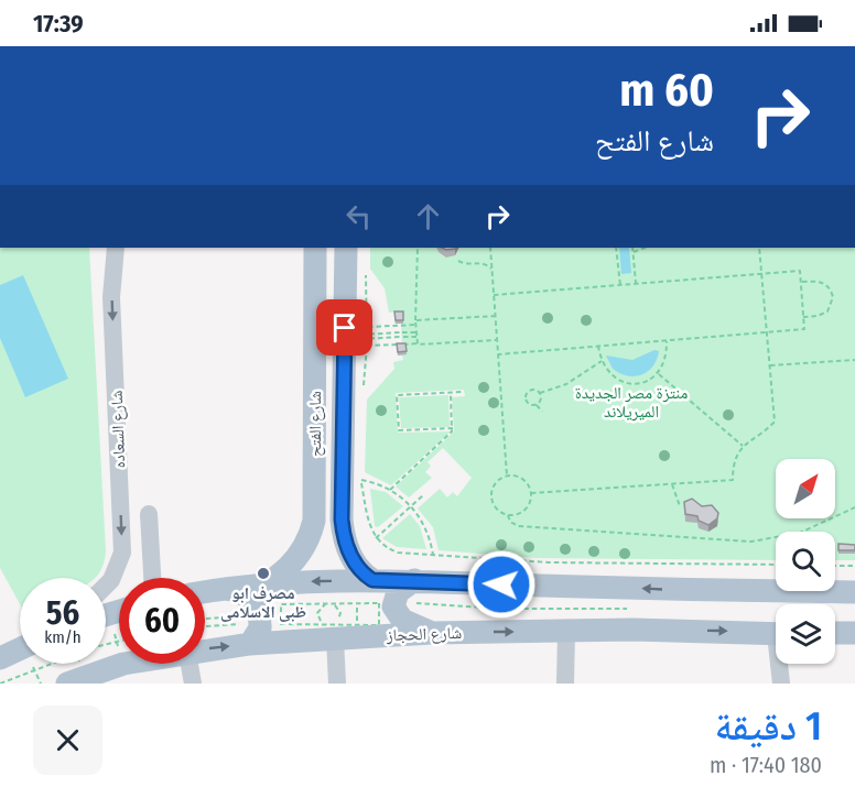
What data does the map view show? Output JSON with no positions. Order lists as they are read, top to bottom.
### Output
{
  "streets": {
    "main road": ["شارع الفتح", "شارع الحجاز"],
    "street": ["شارع السعاده"]
  },
  "one_way": ["شارع السعاده"],
  "parks": ["منتزة مصر الجديدة الميريلاند"],
  "places": ["مصرف ابو ظبى الاسلامى"],
  "north": "top right",
  "page": {
    "status": "17:39",
    "turn": ["60 m", "شارع الفتح"],
    "speed": "56 km/h",
    "limit": "60",
    "heading": ["1 دقيقة", "180 m · 17:40"]
  }
}
